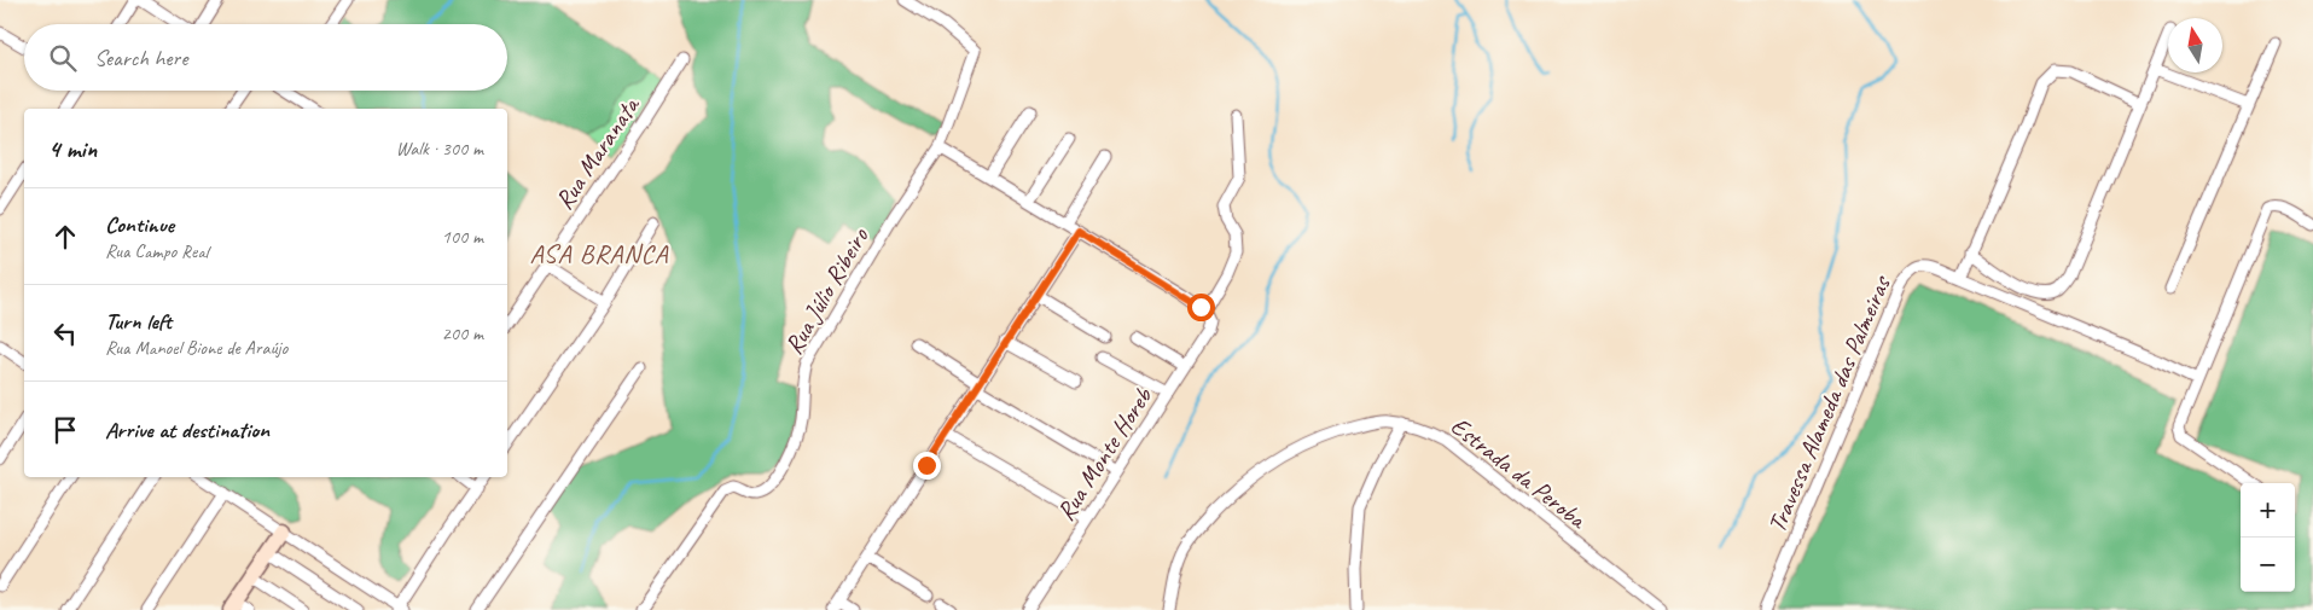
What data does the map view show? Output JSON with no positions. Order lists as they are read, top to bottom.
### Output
{
  "streets": {
    "street": [
      "Rua Maranata",
      "Rua Júlio Ribeiro",
      "Travessa Alameda das Palmeiras",
      "Rua Monte Horeb",
      "Estrada da Peroba"
    ]
  },
  "districts": ["ASA BRANCA"],
  "north": "top",
  "page": {
    "search": "Search here",
    "heading": ["4 min", "Walk · 300 m"],
    "list": [
      ["Continue", "Rua Campo Real", "100 m"],
      ["Turn left", "Rua Manoel Bione de Araújo", "200 m"],
      "Arrive at destination"
    ],
    "map_buttons": ["+", "−"]
  }
}
